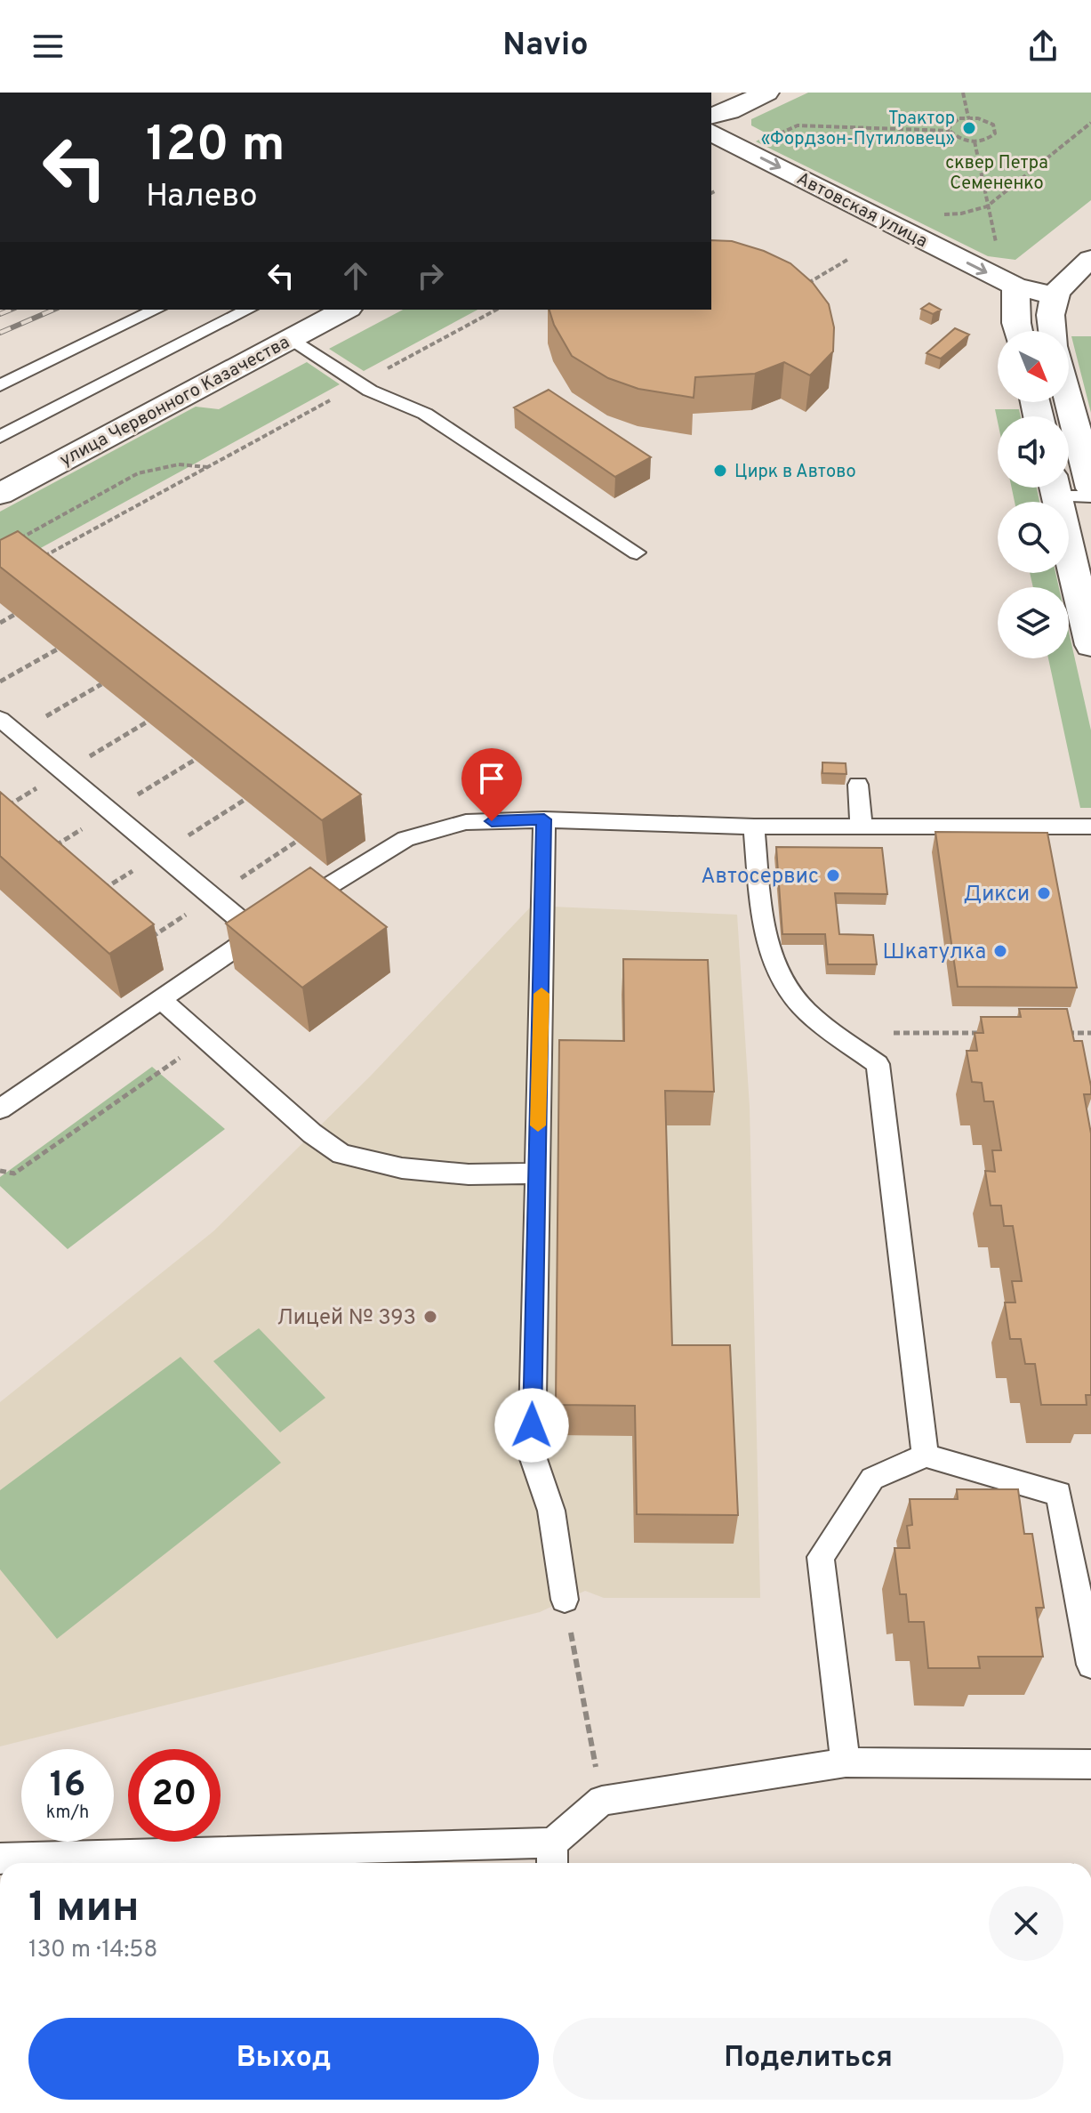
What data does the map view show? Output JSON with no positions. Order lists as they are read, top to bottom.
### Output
{
  "streets": {
    "street": ["Автовская улица", "улица Червонного Казачества"]
  },
  "one_way": ["Автовская улица"],
  "parks": ["сквер Петра Семененко"],
  "places": [
    "Трактор «Фордзон-Путиловец»",
    "Цирк в Автово",
    "Автосервис",
    "Дикси",
    "Шкатулка",
    "Лицей № 393"
  ],
  "north": "bottom right",
  "page": {
    "header": "Navio",
    "turn": ["120 m", "Налево"],
    "speed": "16 km/h",
    "limit": "20",
    "heading": ["1 мин", "130 m · 14:58"],
    "buttons": ["Выход", "Поделиться"]
  }
}
